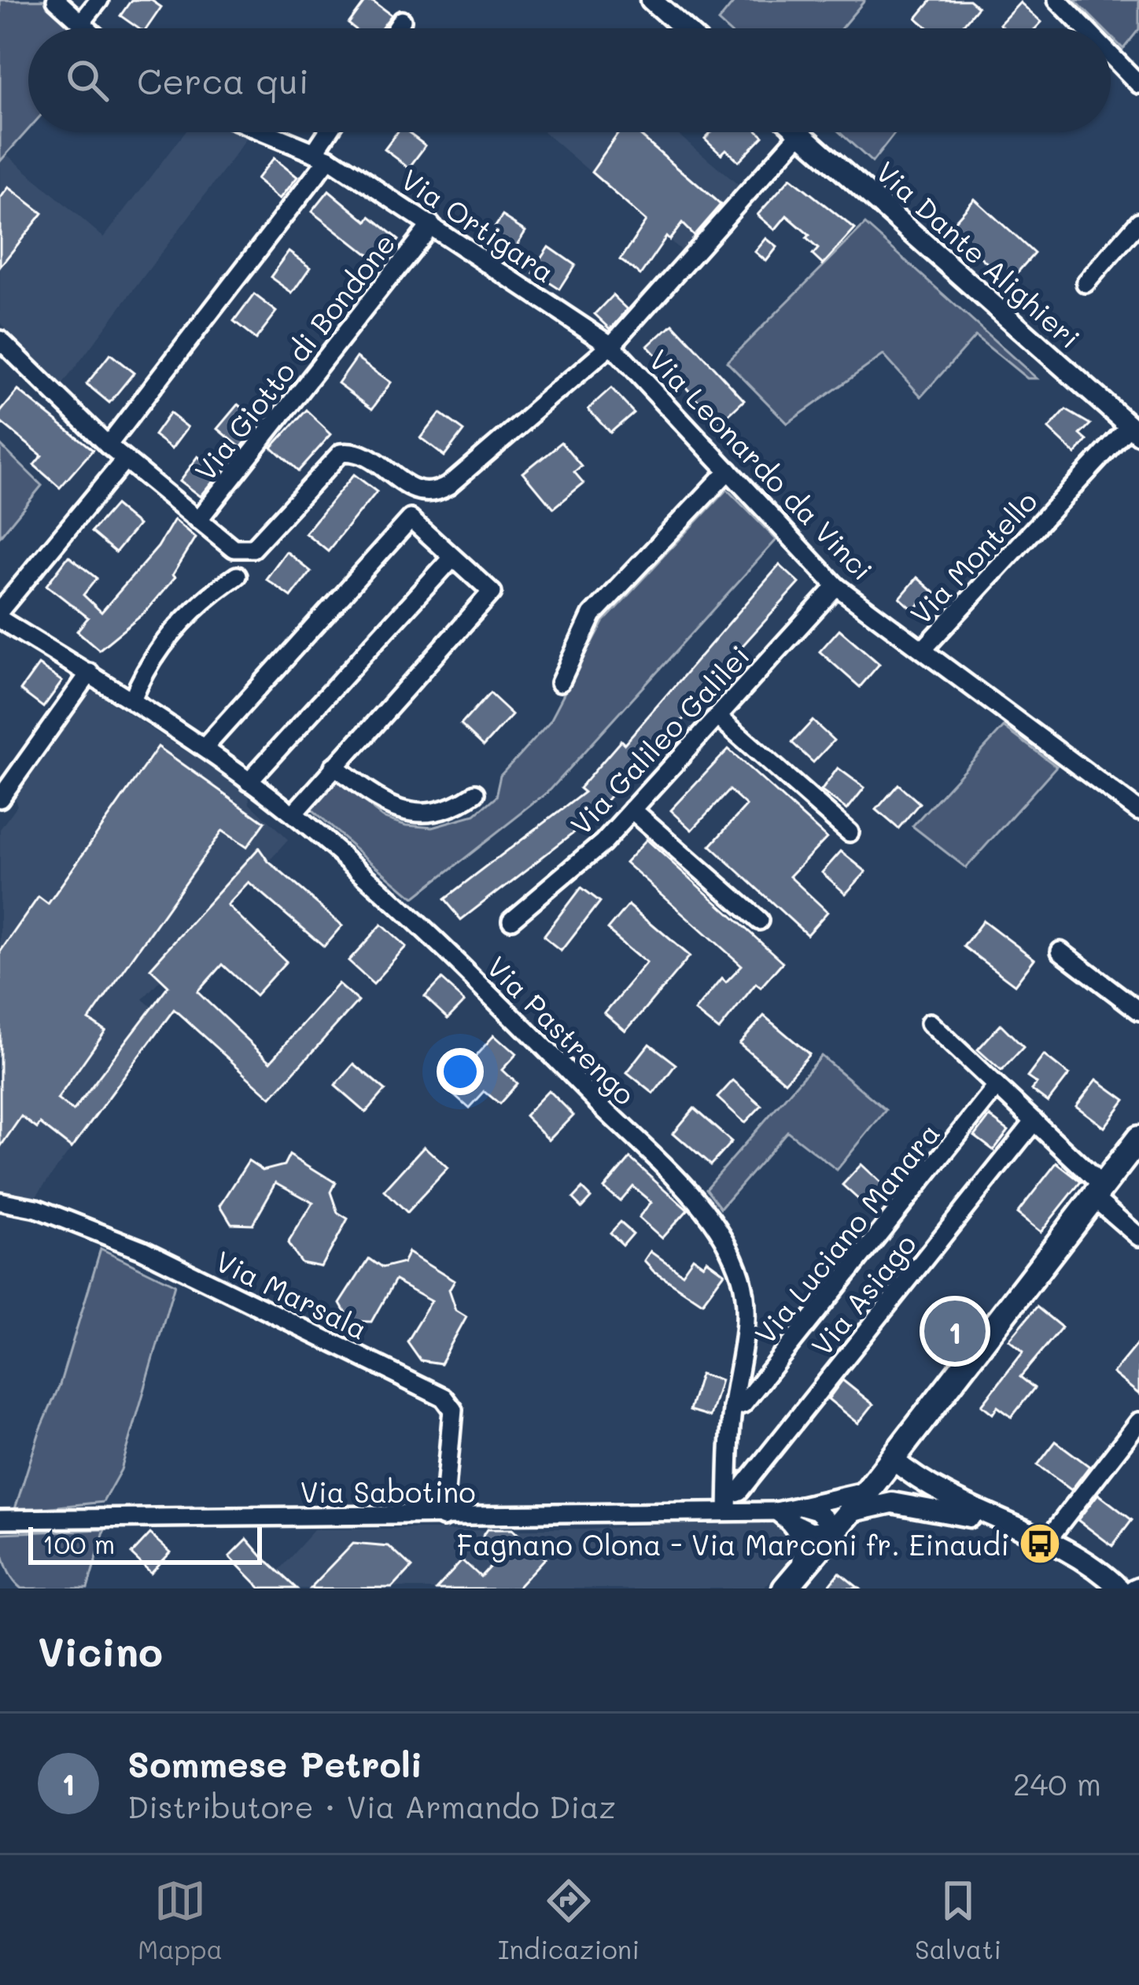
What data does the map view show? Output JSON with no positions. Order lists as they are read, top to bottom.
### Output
{
  "streets": {
    "street": [
      "Via Ortigara",
      "Via Dante Alighieri",
      "Via Giotto di Bondone",
      "Via Leonardo da Vinci",
      "Via Montello",
      "Via Galileo Galilei",
      "Via Pastrengo",
      "Via Luciano Manara",
      "Via Marsala",
      "Via Asiago",
      "Via Sabotino"
    ]
  },
  "crossings": [
    ["Via Ortigara", "Via Giotto di Bondone"],
    ["Via Ortigara", "Via Leonardo da Vinci"],
    ["Via Dante Alighieri", "Via Montello"],
    ["Via Leonardo da Vinci", "Via Montello"],
    ["Via Leonardo da Vinci", "Via Galileo Galilei"],
    ["Via Pastrengo", "Via Luciano Manara"],
    ["Via Pastrengo", "Via Asiago"],
    ["Via Pastrengo", "Via Sabotino"],
    ["Via Marsala", "Via Sabotino"],
    ["Via Asiago", "Via Sabotino"]
  ],
  "places": {
    "bus stop": ["Fagnano Olona - Via Marconi fr. Einaudi"]
  },
  "scale_bar": "100 m",
  "page": {
    "search": "Cerca qui",
    "pins": "1",
    "scale": "100 m",
    "heading": "Vicino",
    "list": [
      {
        "mark": "1",
        "name": "Sommese Petroli",
        "note": "Distributore · Via Armando Diaz",
        "value": "240 m"
      }
    ],
    "nav": ["Mappa", "Indicazioni", "Salvati"]
  }
}
